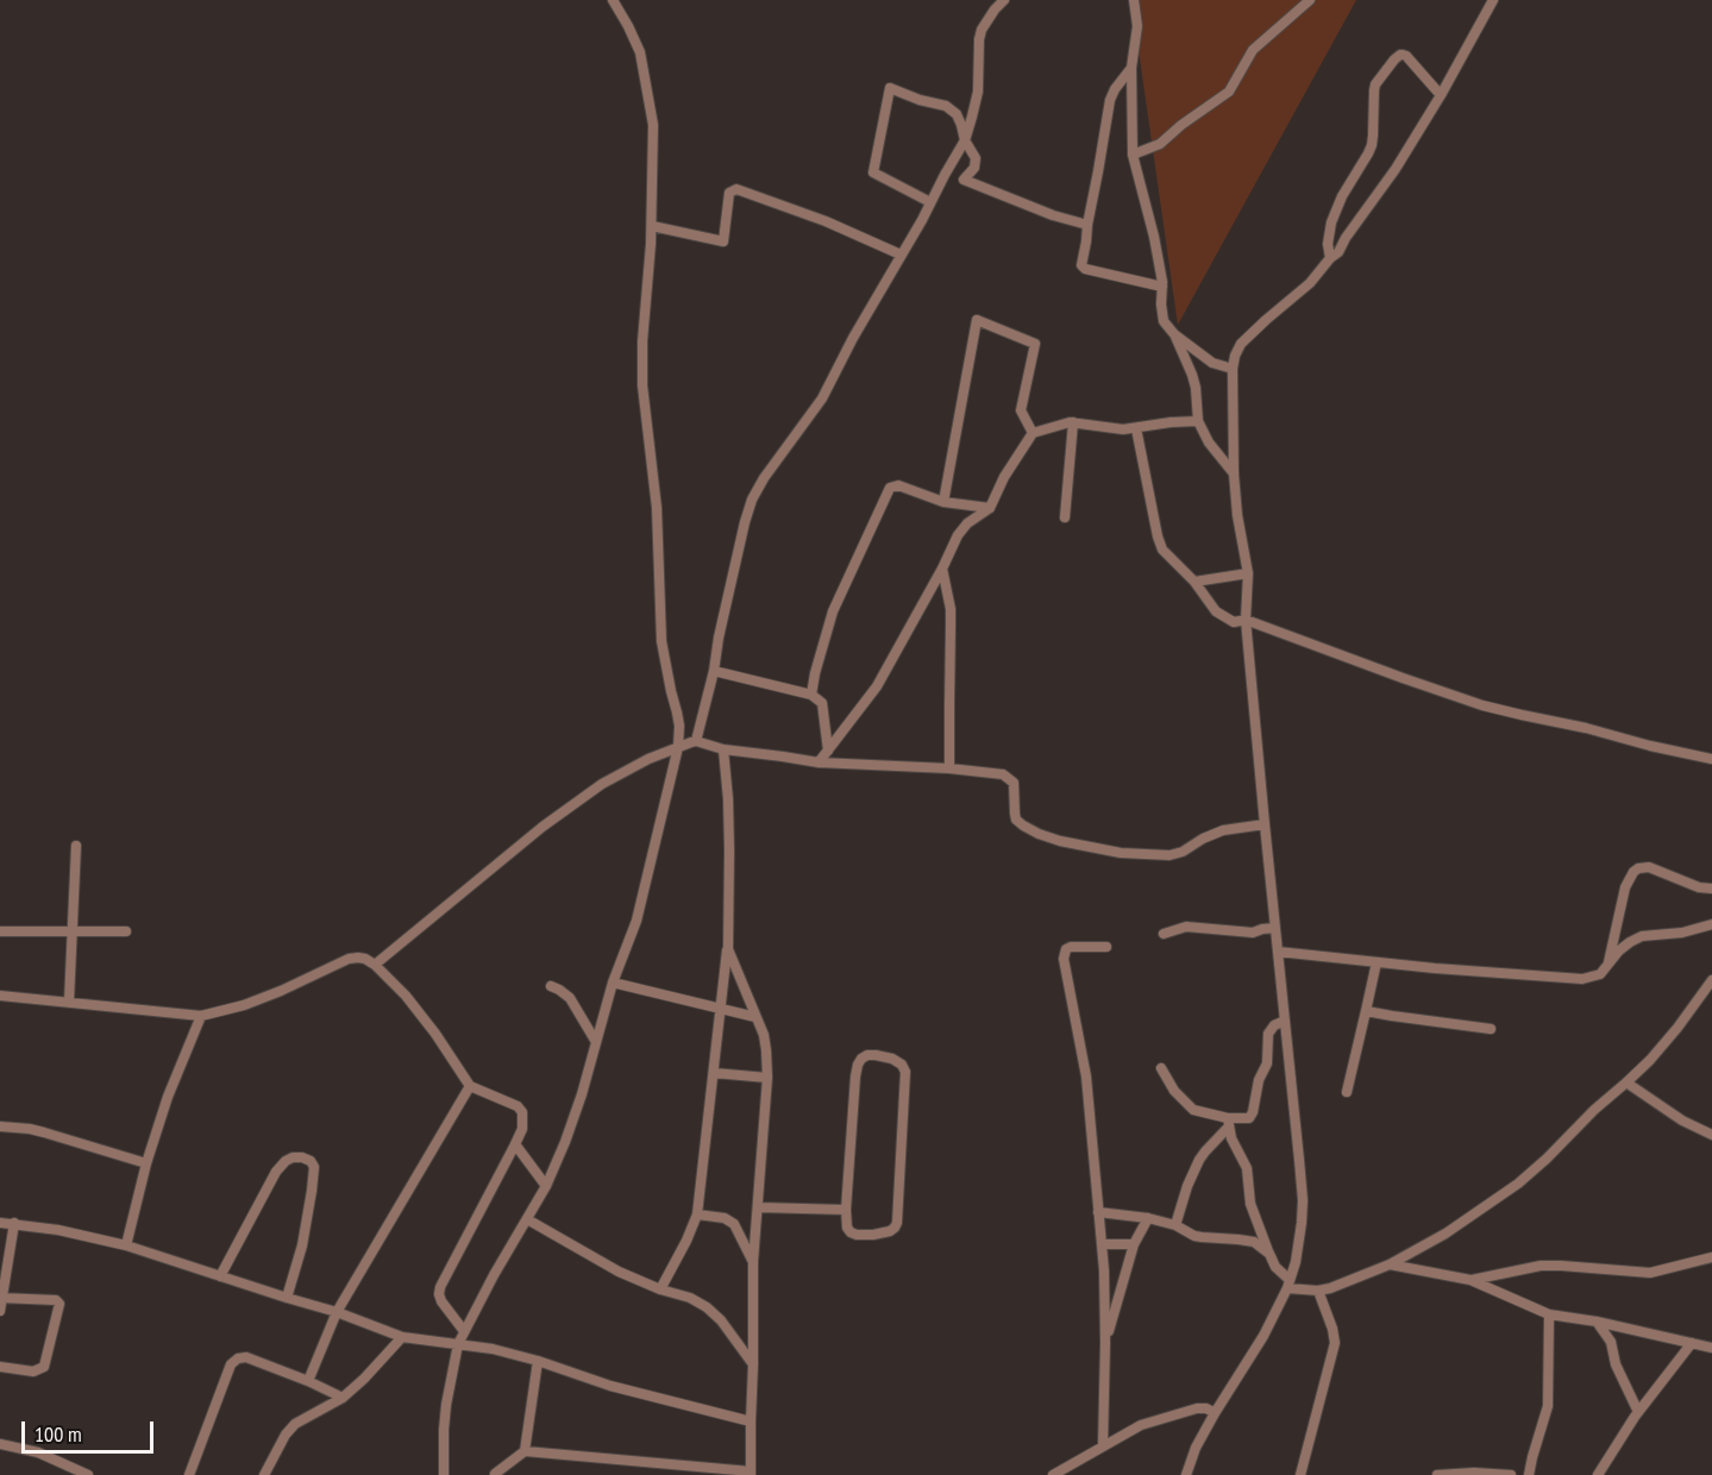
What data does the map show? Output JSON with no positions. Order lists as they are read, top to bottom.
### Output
{
  "scale_bar": "100 m"
}
